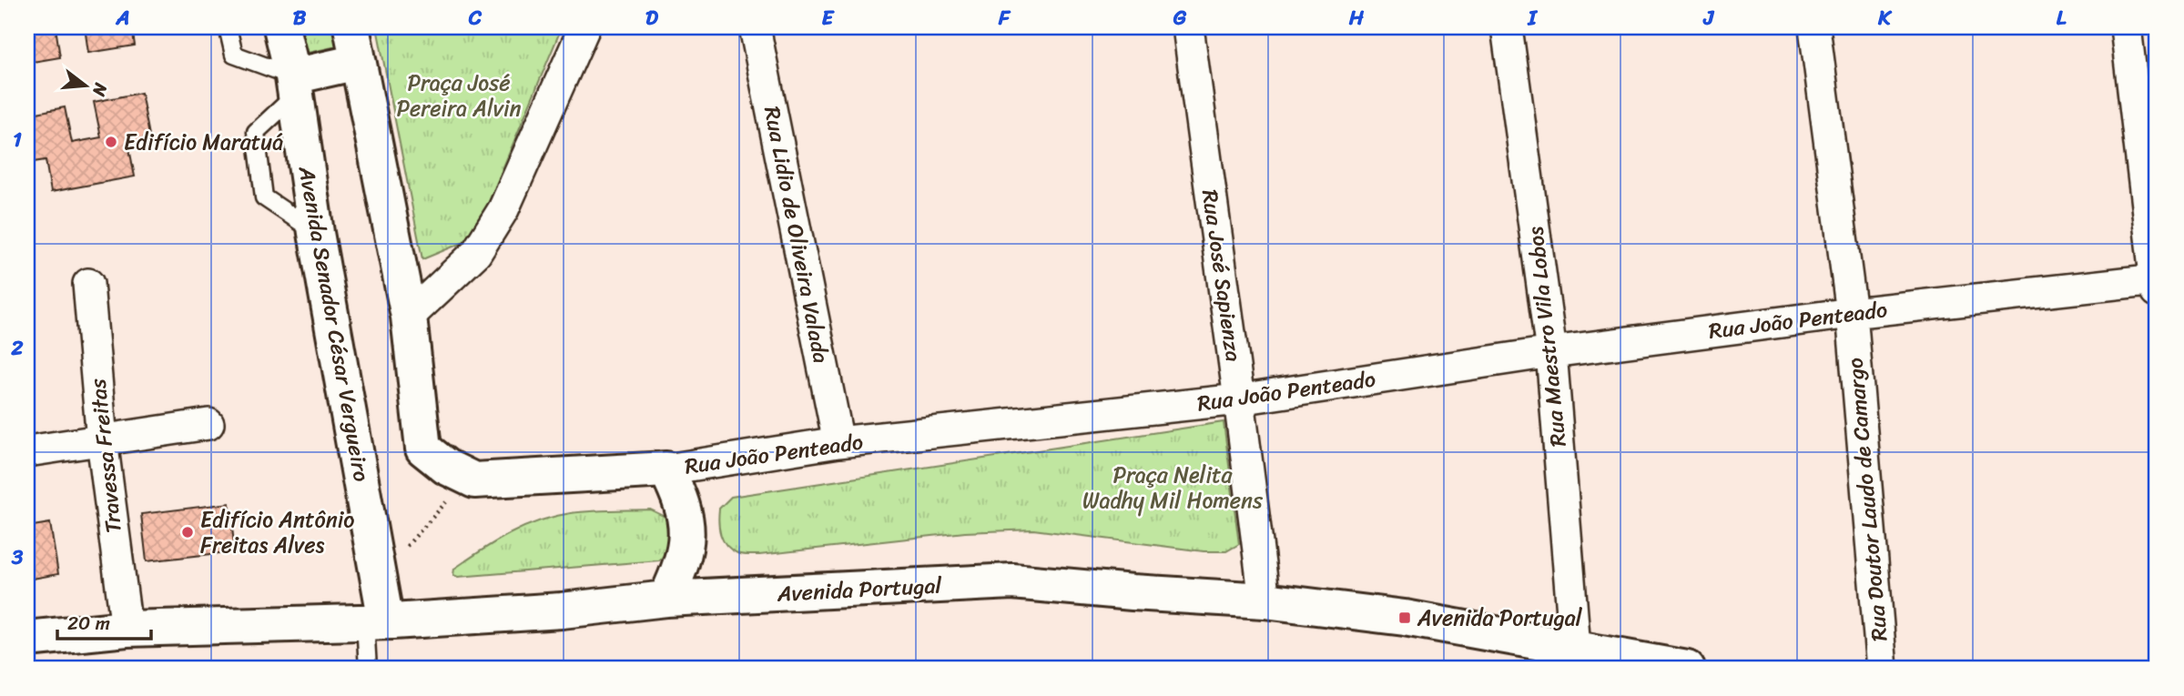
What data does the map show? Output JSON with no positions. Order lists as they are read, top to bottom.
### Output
{
  "streets": {
    "main road": ["Rua João Penteado", "Avenida Senador César Vergueiro", "Avenida Portugal"],
    "street": [
      "Rua Lidio de Oliveira Valada",
      "Rua José Sapienza",
      "Rua Maestro Vila Lobos",
      "Travessa Freitas",
      "Rua Doutor Laudo de Camargo"
    ]
  },
  "crossings": [
    ["Rua Lidio de Oliveira Valada", "Rua João Penteado"],
    ["Rua José Sapienza", "Rua João Penteado"],
    ["Rua José Sapienza", "Avenida Portugal"],
    ["Rua João Penteado", "Rua Maestro Vila Lobos"],
    ["Rua João Penteado", "Rua Doutor Laudo de Camargo"],
    ["Avenida Senador César Vergueiro", "Avenida Portugal"],
    ["Rua Maestro Vila Lobos", "Avenida Portugal"],
    ["Travessa Freitas", "Avenida Portugal"]
  ],
  "parks": ["Praça José Pereira Alvin", "Praça Nelita Wadhy Mil Homens"],
  "places": {
    "other": ["Edifício Maratuá", "Edifício Antônio Freitas Alves"],
    "transit": ["Avenida Portugal"]
  },
  "scale_bar": "20 m",
  "north": "right",
  "grid": {
    "columns": [
      "A",
      "B",
      "C",
      "D",
      "E",
      "F",
      "G",
      "H",
      "I",
      "J",
      "K",
      "L"
    ],
    "rows": ["1", "2", "3"]
  }
}
